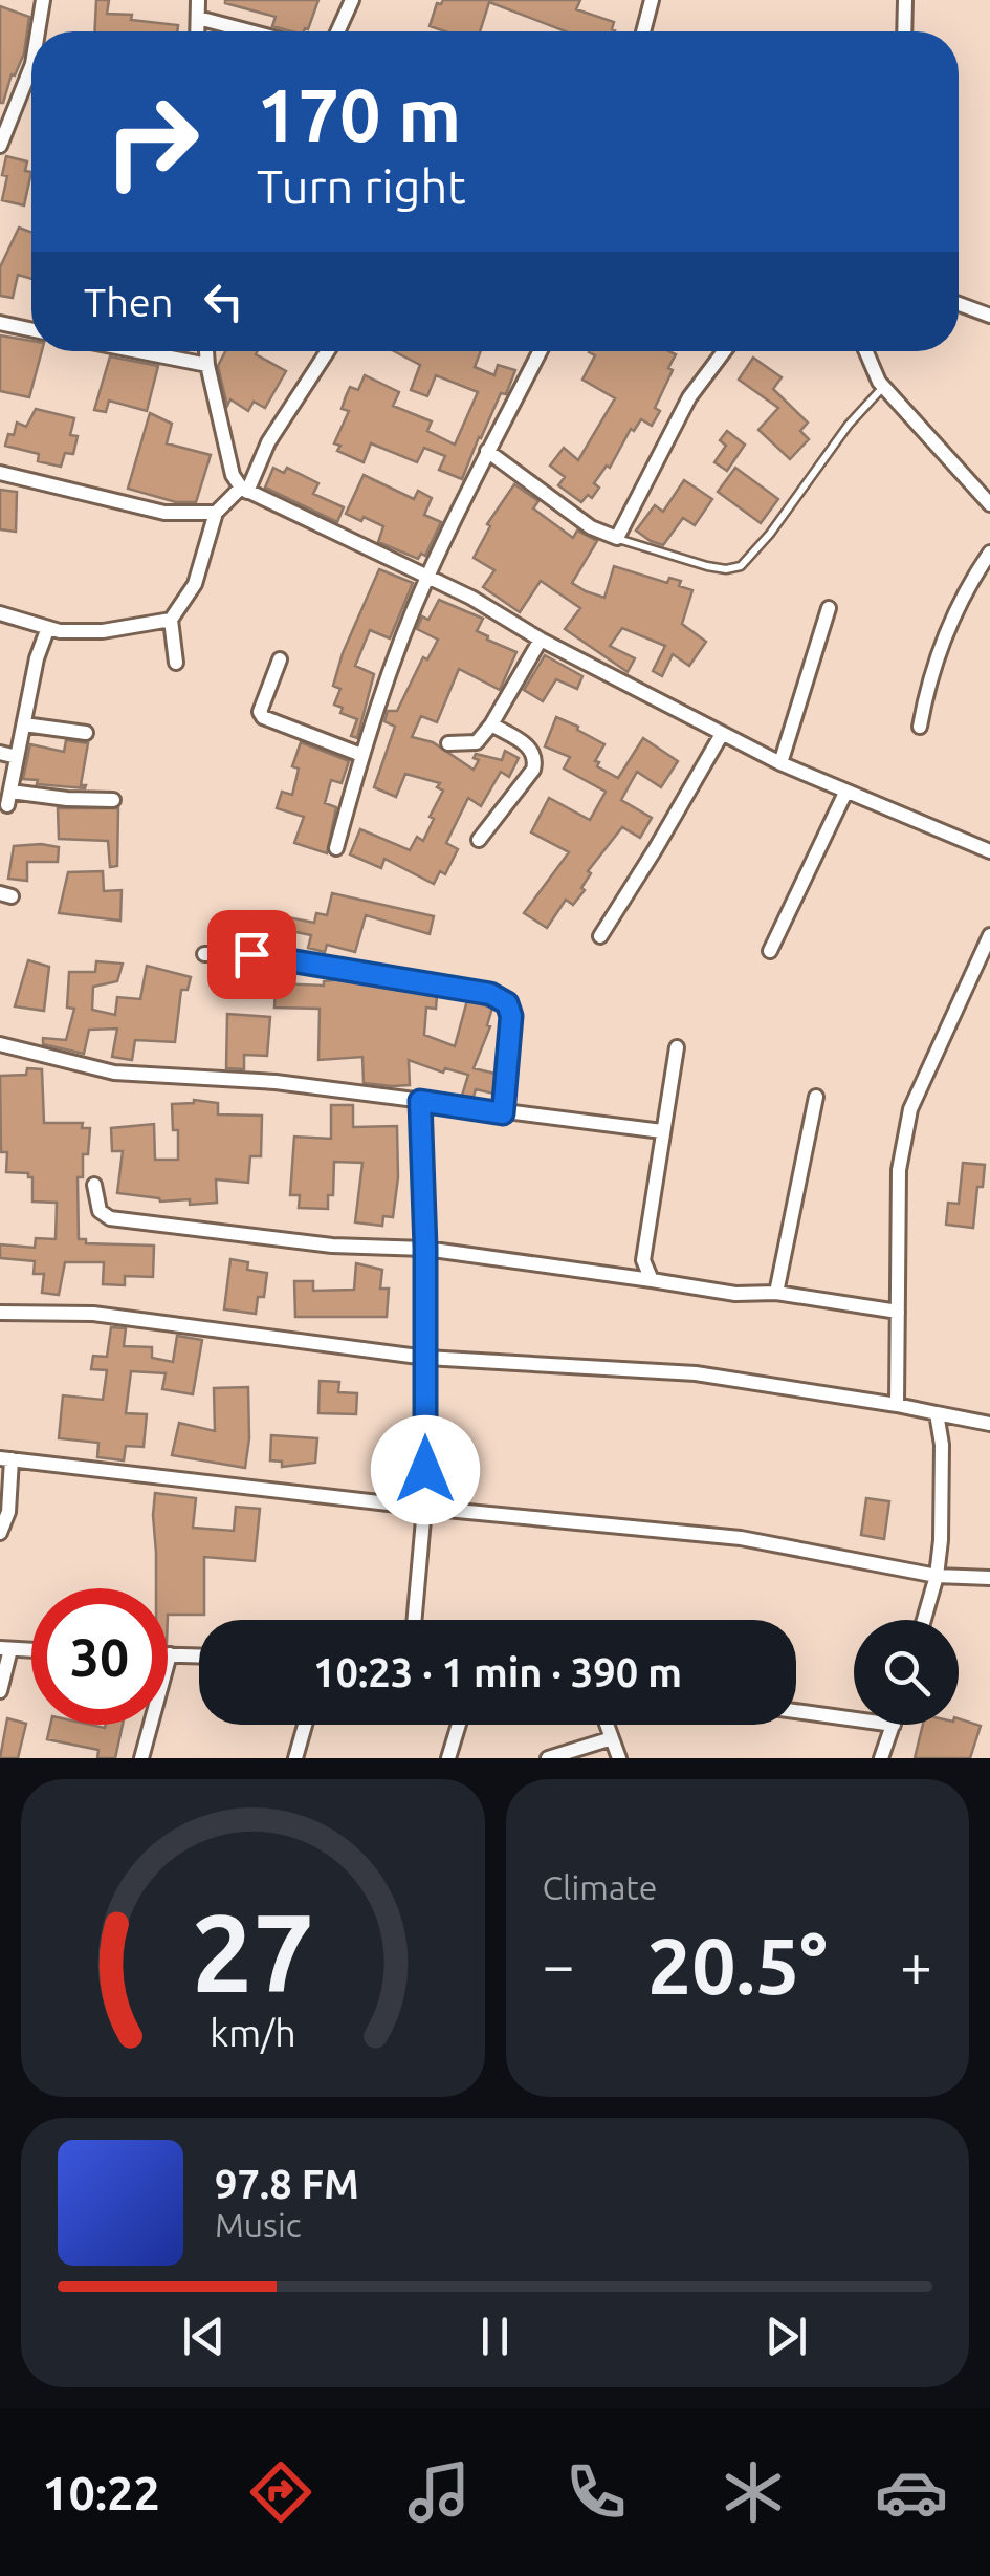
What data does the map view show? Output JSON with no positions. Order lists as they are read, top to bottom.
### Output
{
  "page": {
    "turn": ["170 m", "Turn right"],
    "then": "Then",
    "limit": "30",
    "trip": "10:23 · 1 min · 390 m",
    "tile": "Climate",
    "heat": ["−", "20.5°", "+"],
    "song": ["97.8 FM", "Music"],
    "tabs": "10:22",
    "gauge": ["27", "km/h"]
  }
}
